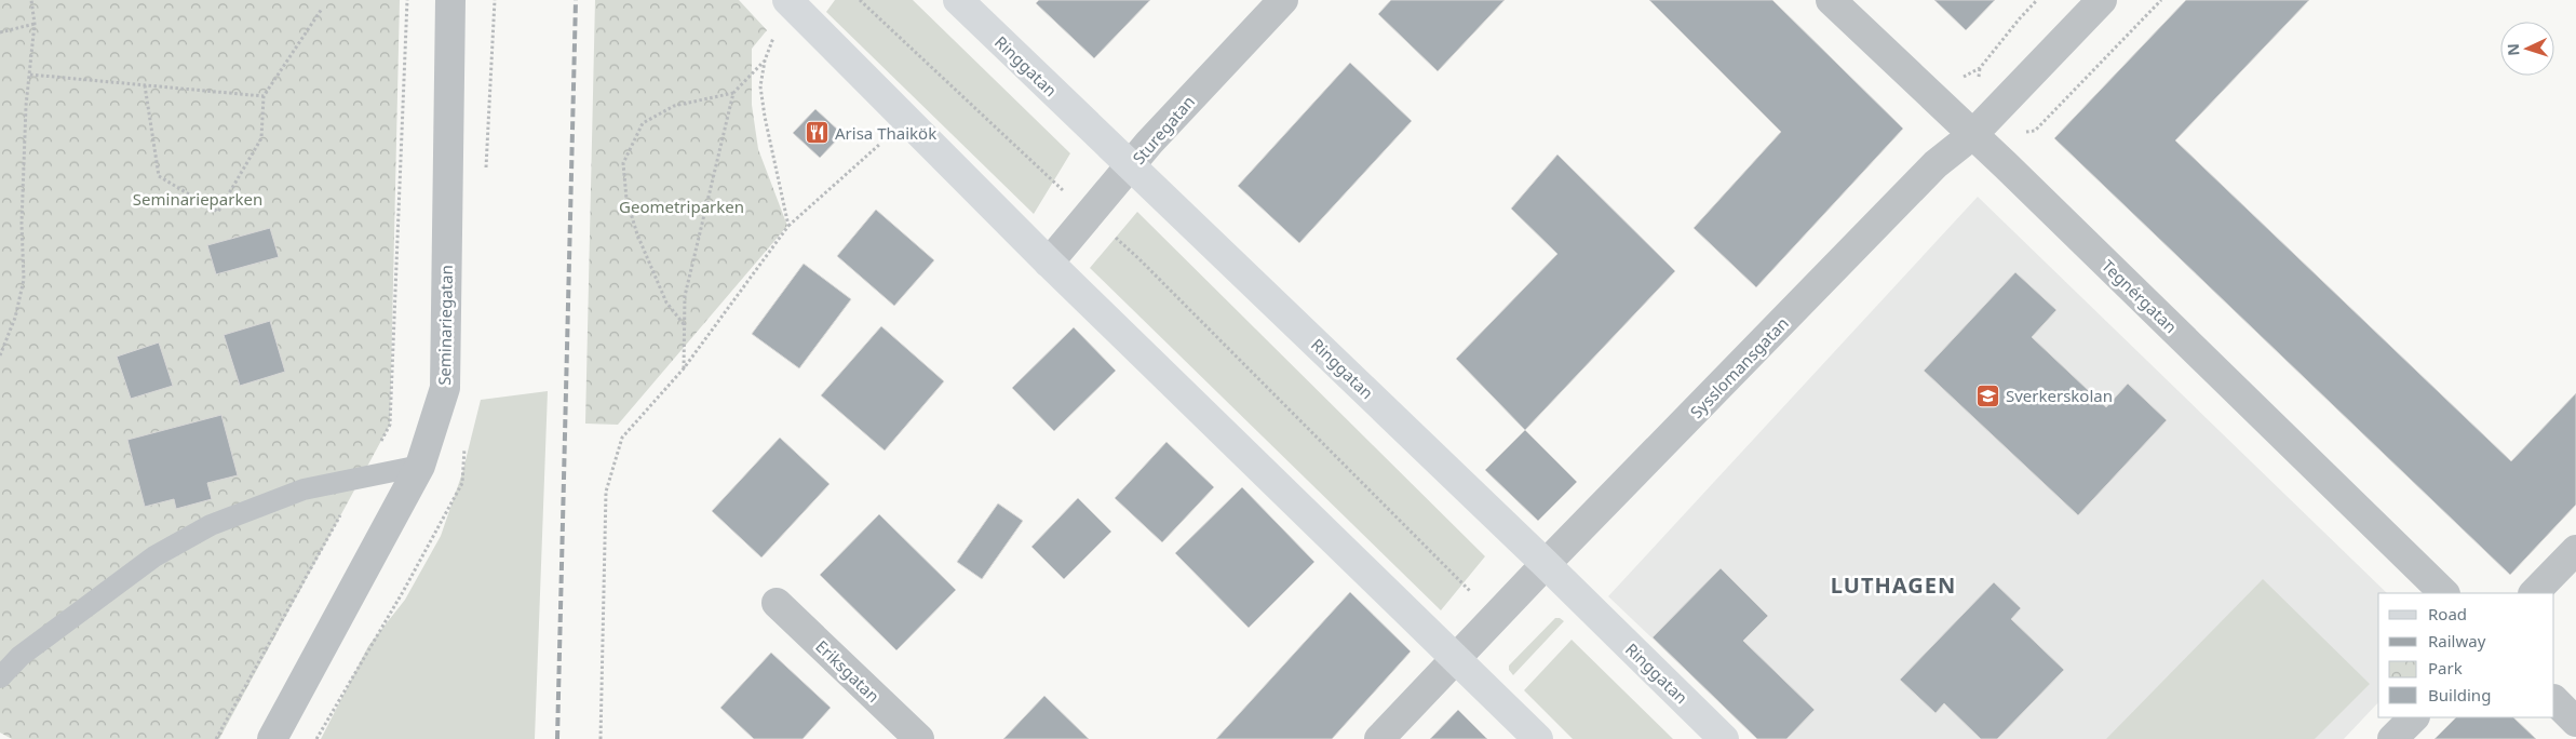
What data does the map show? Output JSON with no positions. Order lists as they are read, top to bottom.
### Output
{
  "streets": {
    "street": [
      "Ringgatan",
      "Sturegatan",
      "Tegnérgatan",
      "Seminariegatan",
      "Sysslomansgatan",
      "Eriksgatan"
    ]
  },
  "crossings": [
    ["Ringgatan", "Sturegatan"],
    ["Ringgatan", "Sysslomansgatan"],
    ["Tegnérgatan", "Sysslomansgatan"]
  ],
  "districts": ["LUTHAGEN"],
  "parks": ["Seminarieparken", "Geometriparken"],
  "places": {
    "restaurant": ["Arisa Thaikök"],
    "school or university": ["Sverkerskolan"]
  },
  "legend": [
    "Road",
    "Railway",
    "Park",
    "Building"
  ],
  "north": "left"
}
